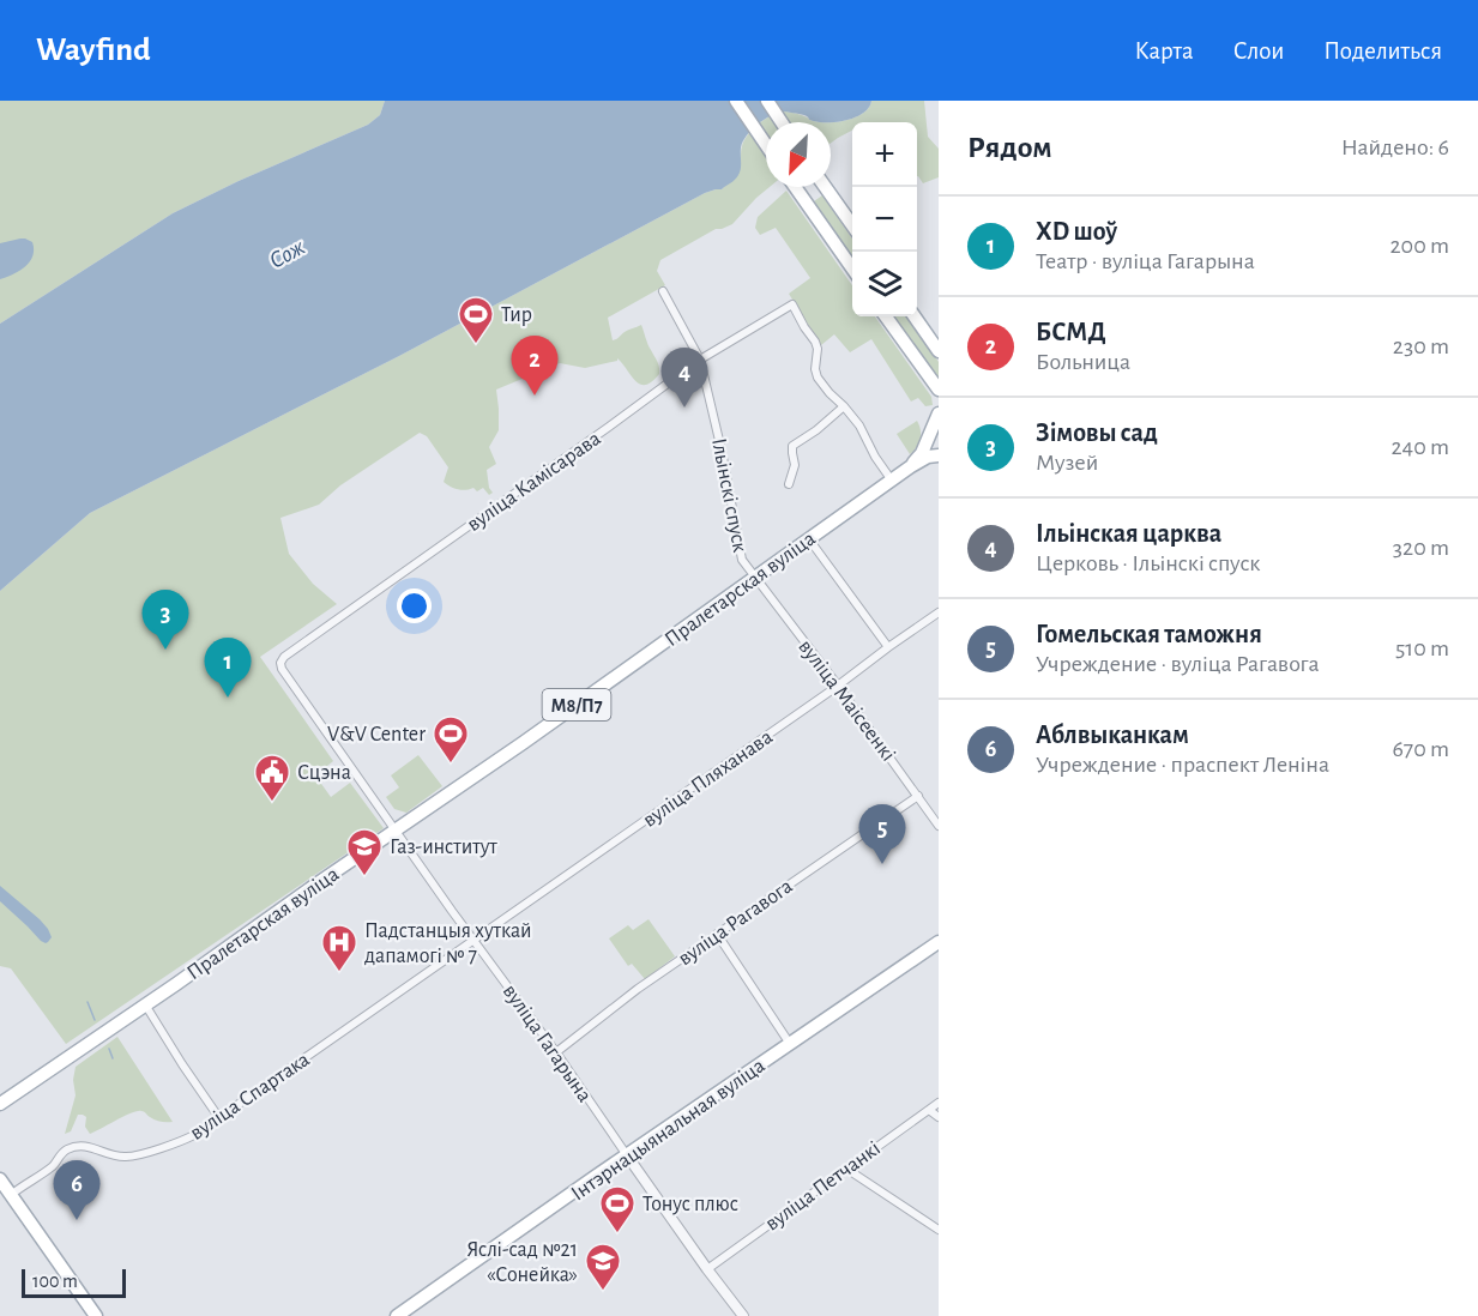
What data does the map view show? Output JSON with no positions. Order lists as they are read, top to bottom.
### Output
{
  "streets": {
    "main road": ["Пралетарская вуліца", "М8/П7", "Інтэрнацыянальная вуліца"],
    "street": [
      "вуліца Камісарава",
      "Ільінскі спуск",
      "вуліца Маісеенкі",
      "вуліца Пляханава",
      "вуліца Рагавога",
      "вуліца Гагарына",
      "вуліца Спартака",
      "вуліца Петчанкі"
    ]
  },
  "crossings": [
    ["вуліца Камісарава", "Ільінскі спуск"],
    ["вуліца Камісарава", "вуліца Гагарына"],
    ["Ільінскі спуск", "Пралетарская вуліца"],
    ["Ільінскі спуск", "вуліца Маісеенкі"],
    ["Пралетарская вуліца", "вуліца Маісеенкі"],
    ["Пралетарская вуліца", "М8/П7"],
    ["Пралетарская вуліца", "вуліца Гагарына"],
    ["вуліца Маісеенкі", "вуліца Пляханава"],
    ["вуліца Маісеенкі", "вуліца Рагавога"],
    ["вуліца Пляханава", "вуліца Гагарына"],
    ["вуліца Пляханава", "вуліца Спартака"],
    ["вуліца Рагавога", "вуліца Гагарына"],
    ["вуліца Гагарына", "вуліца Спартака"],
    ["вуліца Гагарына", "Інтэрнацыянальная вуліца"],
    ["вуліца Гагарына", "вуліца Петчанкі"]
  ],
  "water": ["Сож"],
  "places": {
    "sports": ["Тир", "V&V Center", "Тонус плюс"],
    "public building": ["Сцэна"],
    "school or university": ["Газ-институт", "Яслі-сад №21 «Сонейка»"],
    "hospital": ["Падстанцыя хуткай дапамогі № 7"]
  },
  "scale_bar": "100 m",
  "north": "bottom left",
  "page": {
    "header": "Wayfind",
    "nav": ["Карта", "Слои", "Поделиться"],
    "heading": ["Рядом", "Найдено: 6"],
    "map_buttons": ["+", "−"],
    "list": [
      {
        "mark": "1",
        "name": "XD шоў",
        "note": "Театр · вуліца Гагарына",
        "value": "200 m"
      },
      {
        "mark": "2",
        "name": "БСМД",
        "note": "Больница",
        "value": "230 m"
      },
      {
        "mark": "3",
        "name": "Зімовы сад",
        "note": "Музей",
        "value": "240 m"
      },
      {
        "mark": "4",
        "name": "Ільінская царква",
        "note": "Церковь · Ільінскі спуск",
        "value": "320 m"
      },
      {
        "mark": "5",
        "name": "Гомельская таможня",
        "note": "Учреждение · вуліца Рагавога",
        "value": "510 m"
      },
      {
        "mark": "6",
        "name": "Аблвыканкам",
        "note": "Учреждение · праспект Леніна",
        "value": "670 m"
      }
    ],
    "pins": [
      "2",
      "4",
      "3",
      "1",
      "5",
      "6"
    ],
    "scale": "100 m"
  }
}
